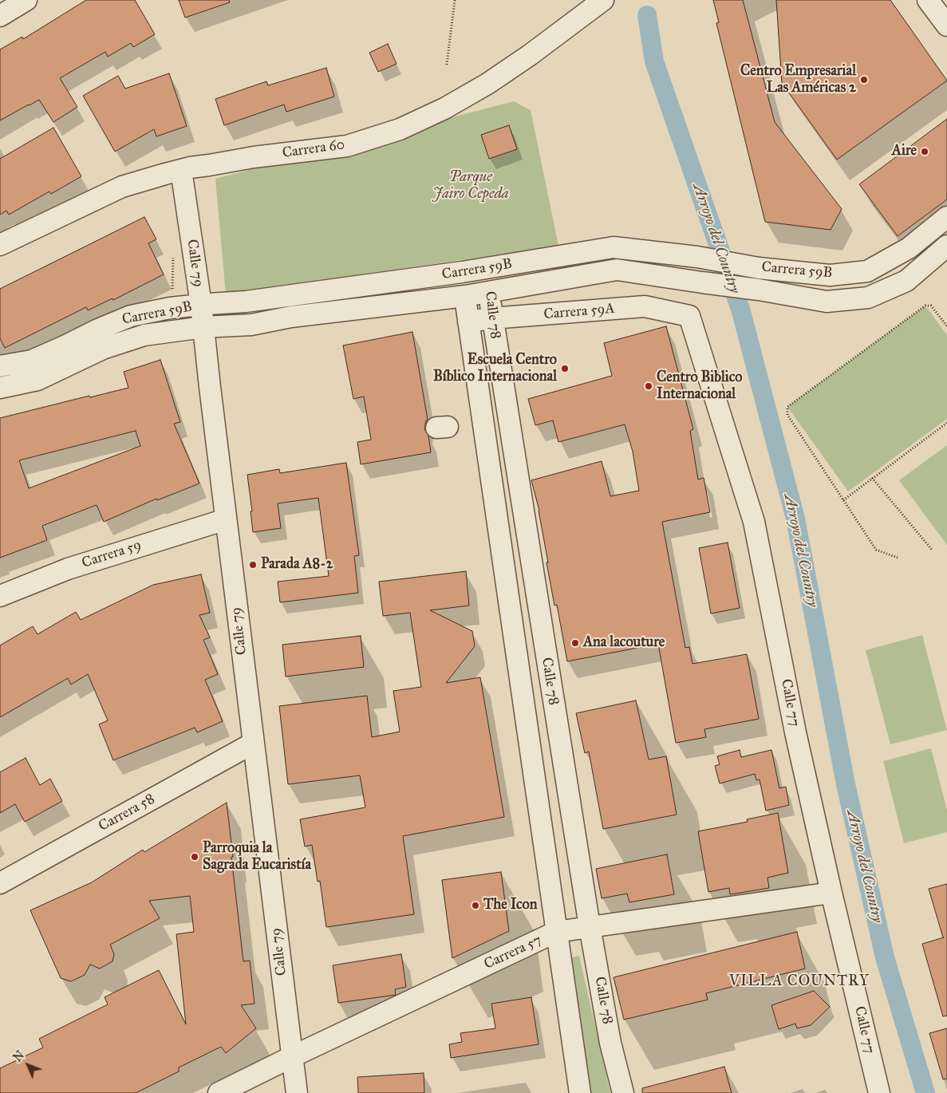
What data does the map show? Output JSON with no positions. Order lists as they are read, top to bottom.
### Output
{
  "streets": {
    "street": [
      "Carrera 60",
      "Calle 79",
      "Carrera 59B",
      "Carrera 59A",
      "Calle 78",
      "Carrera 59",
      "Calle 77",
      "Carrera 58",
      "Carrera 57"
    ]
  },
  "crossings": [
    ["Carrera 60", "Calle 79"],
    ["Calle 79", "Carrera 59B"],
    ["Calle 79", "Carrera 59"],
    ["Calle 79", "Carrera 58"],
    ["Calle 79", "Carrera 57"],
    ["Carrera 59B", "Calle 78"],
    ["Carrera 59A", "Calle 78"],
    ["Carrera 59A", "Calle 77"],
    ["Calle 78", "Carrera 57"],
    ["Calle 77", "Carrera 57"]
  ],
  "districts": ["VILLA COUNTRY"],
  "water": ["Arroyo del Country"],
  "parks": ["Parque Jairo Cepeda"],
  "places": [
    "Centro Empresarial Las Américas 2",
    "Aire",
    "Escuela Centro Bíblico Internacional",
    "Centro Biblico Internacional",
    "Parada A8-2",
    "Ana lacouture",
    "Parroquia la Sagrada Eucaristía",
    "The Icon"
  ],
  "north": "top left"
}
